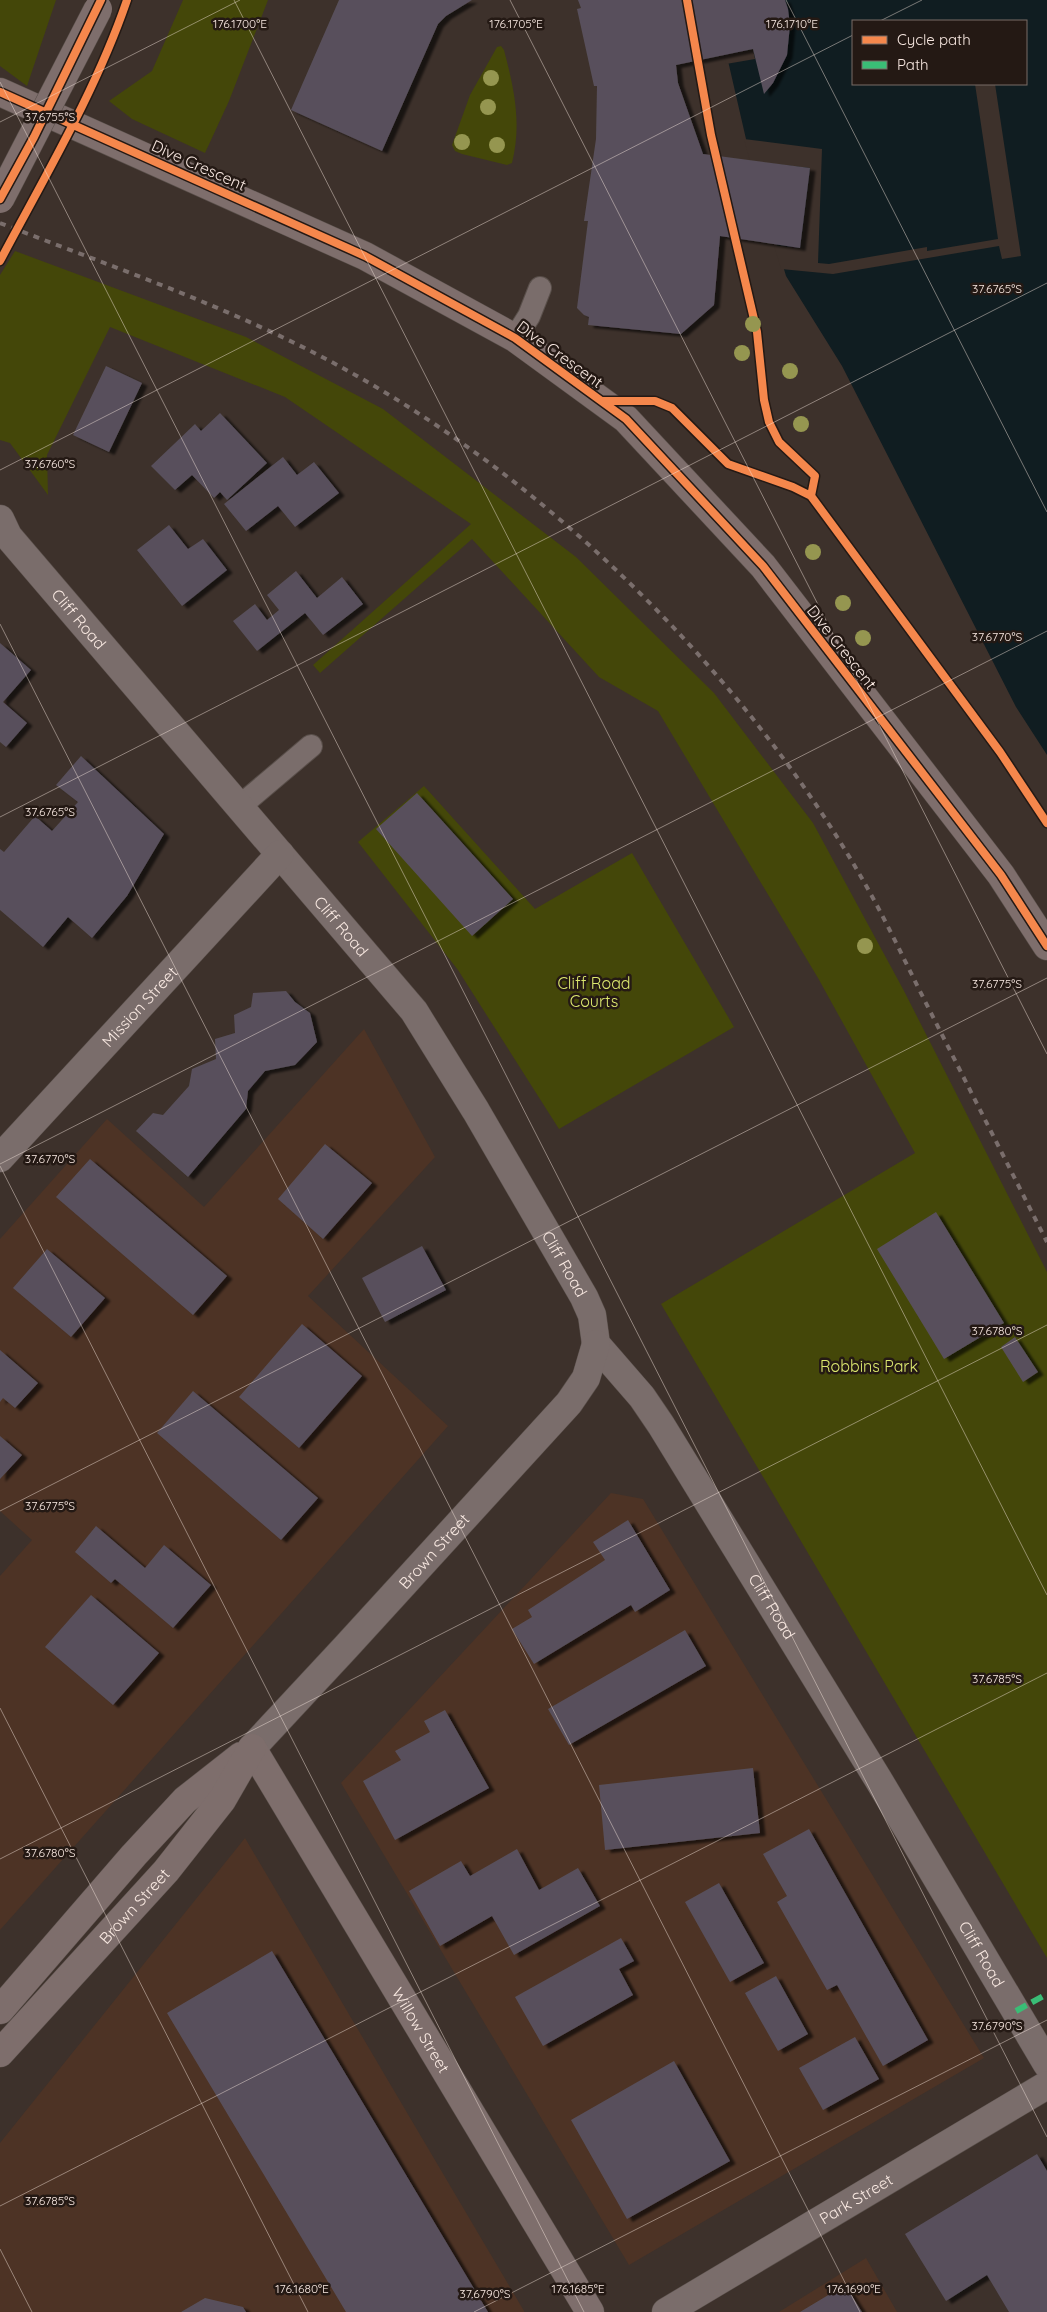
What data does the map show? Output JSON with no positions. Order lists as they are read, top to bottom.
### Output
{
  "streets": {
    "main road": ["Dive Crescent", "Brown Street", "Willow Street"],
    "street": ["Cliff Road", "Mission Street", "Park Street"]
  },
  "crossings": [
    ["Cliff Road", "Mission Street"],
    ["Cliff Road", "Brown Street"],
    ["Brown Street", "Willow Street"]
  ],
  "parks": ["Cliff Road Courts", "Robbins Park"],
  "legend": ["Cycle path", "Path"],
  "coordinates": [
    "176.1700°E",
    "176.1705°E",
    "176.1710°E",
    "37.6755°S",
    "37.6765°S",
    "37.6760°S",
    "37.6770°S",
    "37.6775°S",
    "37.6780°S",
    "37.6785°S",
    "37.6790°S",
    "176.1680°E",
    "176.1685°E",
    "176.1690°E"
  ]
}
